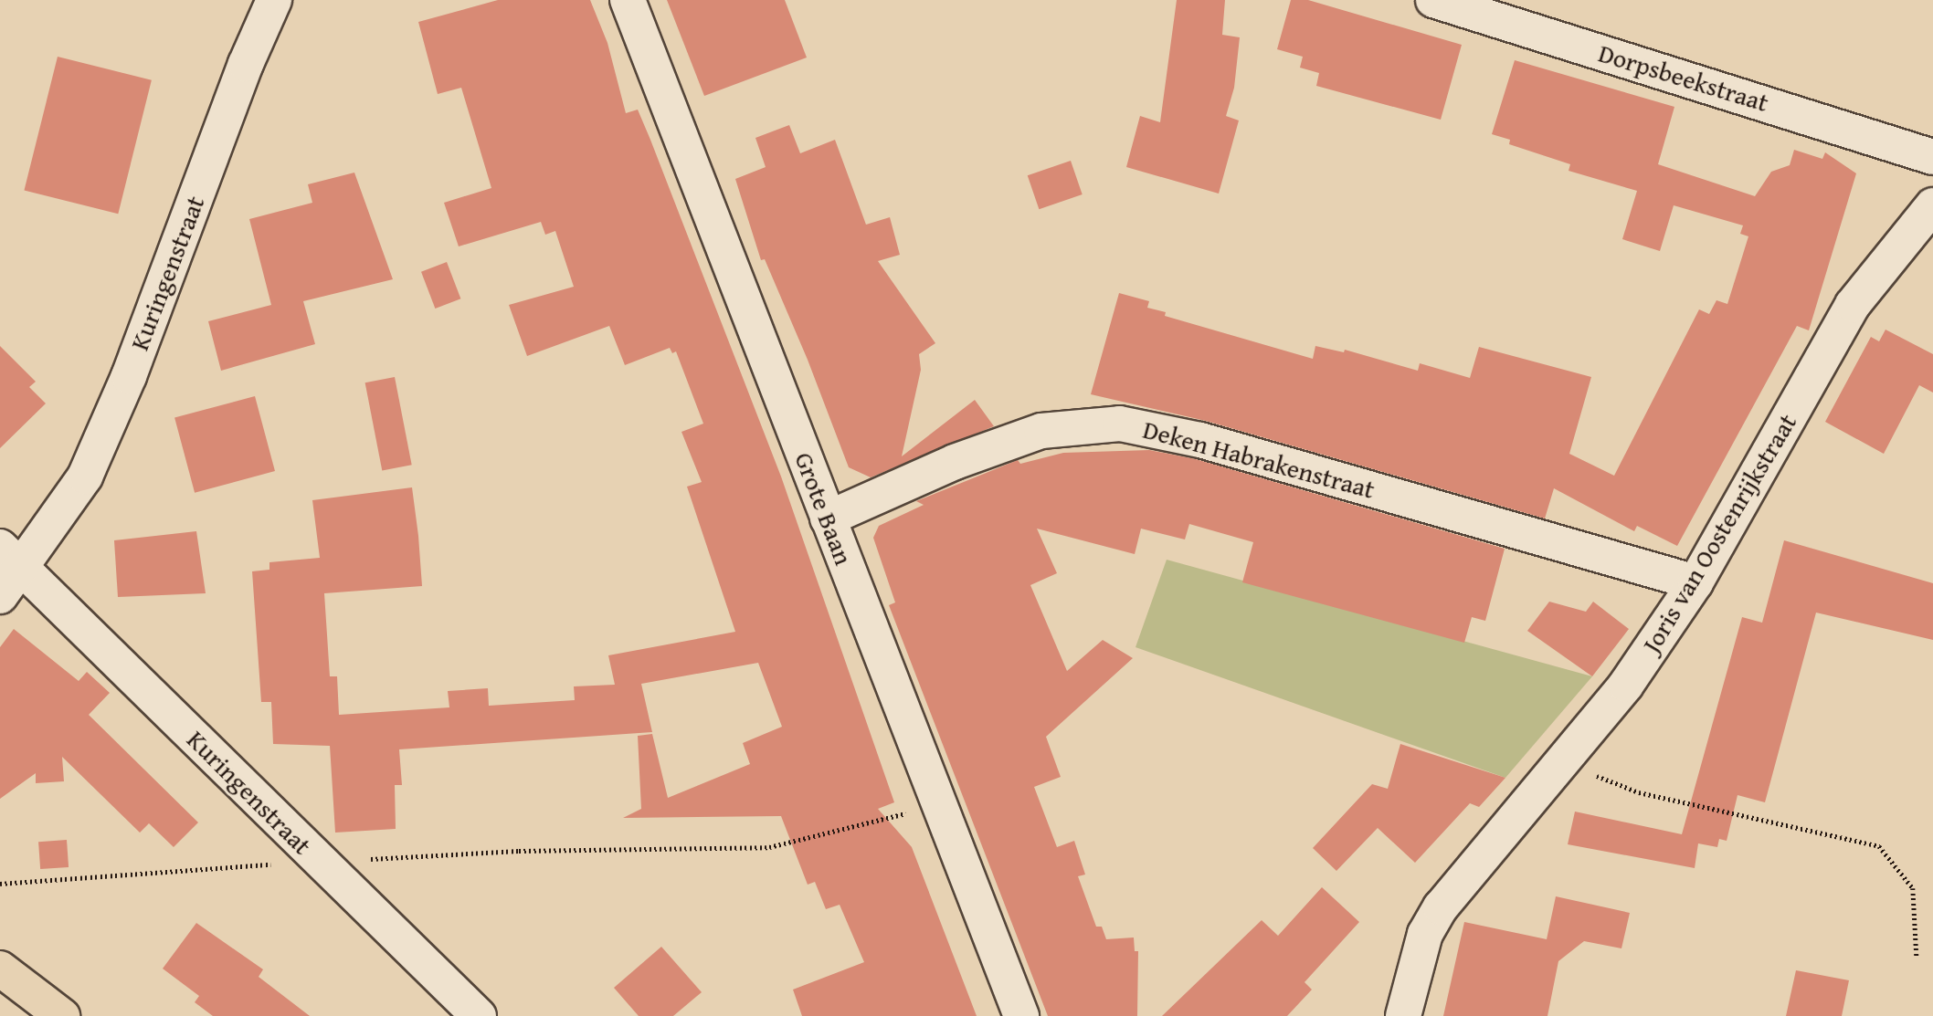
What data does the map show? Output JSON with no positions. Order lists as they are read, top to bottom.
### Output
{
  "streets": {
    "street": [
      "Dorpsbeekstraat",
      "Kuringenstraat",
      "Deken Habrakenstraat",
      "Grote Baan",
      "Joris van Oostenrijkstraat"
    ]
  },
  "crossings": [
    ["Deken Habrakenstraat", "Grote Baan"],
    ["Deken Habrakenstraat", "Joris van Oostenrijkstraat"]
  ]
}
